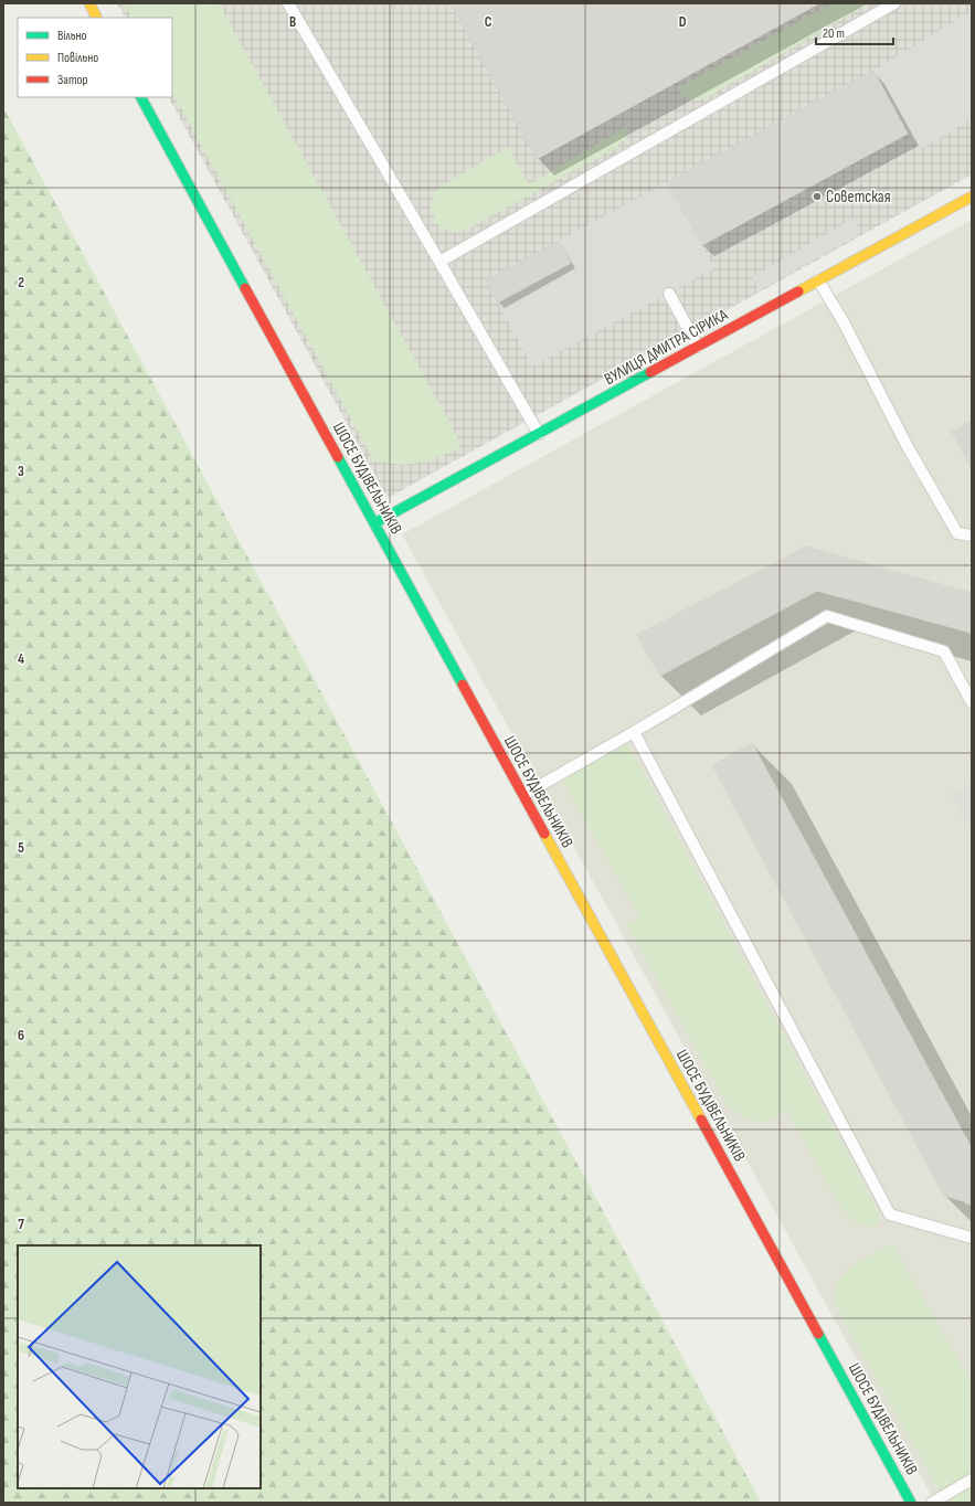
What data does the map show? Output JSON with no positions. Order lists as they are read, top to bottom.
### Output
{
  "streets": {
    "main road": ["ВУЛИЦЯ ДМИТРА СІРИКА", "ШОСЕ БУДІВЕЛЬНИКІВ"]
  },
  "crossings": [
    ["ВУЛИЦЯ ДМИТРА СІРИКА", "ШОСЕ БУДІВЕЛЬНИКІВ"]
  ],
  "places": ["Советская"],
  "legend": ["Вільно", "Повільно", "Затор"],
  "scale_bar": "20 m",
  "grid": {
    "columns": ["B", "C", "D"],
    "rows": [
      "2",
      "3",
      "4",
      "5",
      "6",
      "7"
    ]
  }
}
